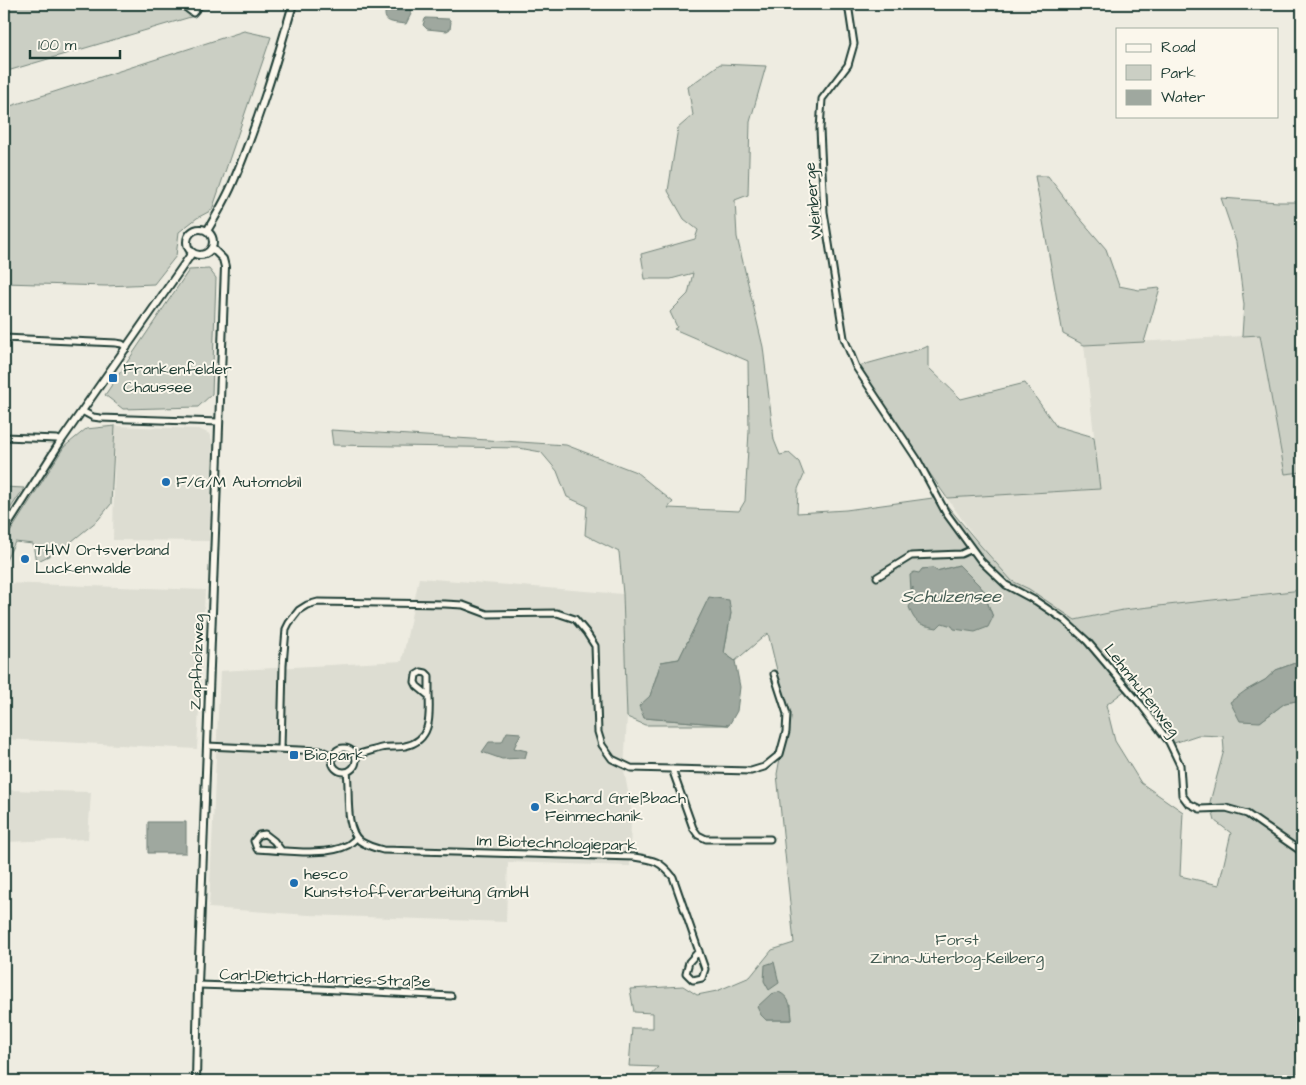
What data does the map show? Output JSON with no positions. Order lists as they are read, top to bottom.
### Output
{
  "streets": {
    "street": [
      "Weinberge",
      "Zapfholzweg",
      "Lehmhufenweg",
      "Im Biotechnologiepark",
      "Carl-Dietrich-Harries-Straße"
    ]
  },
  "crossings": [
    ["Weinberge", "Lehmhufenweg"],
    ["Zapfholzweg", "Carl-Dietrich-Harries-Straße"]
  ],
  "water": ["Schulzensee"],
  "parks": ["Forst Zinna-Jüterbog-Keilberg"],
  "places": {
    "transit": ["Frankenfelder Chaussee", "Bio.park"],
    "other": [
      "F/G/M Automobil",
      "THW Ortsverband Luckenwalde",
      "Richard Grießbach Feinmechanik",
      "hesco Kunststoffverarbeitung GmbH"
    ]
  },
  "legend": ["Road", "Park", "Water"],
  "scale_bar": "100 m"
}
